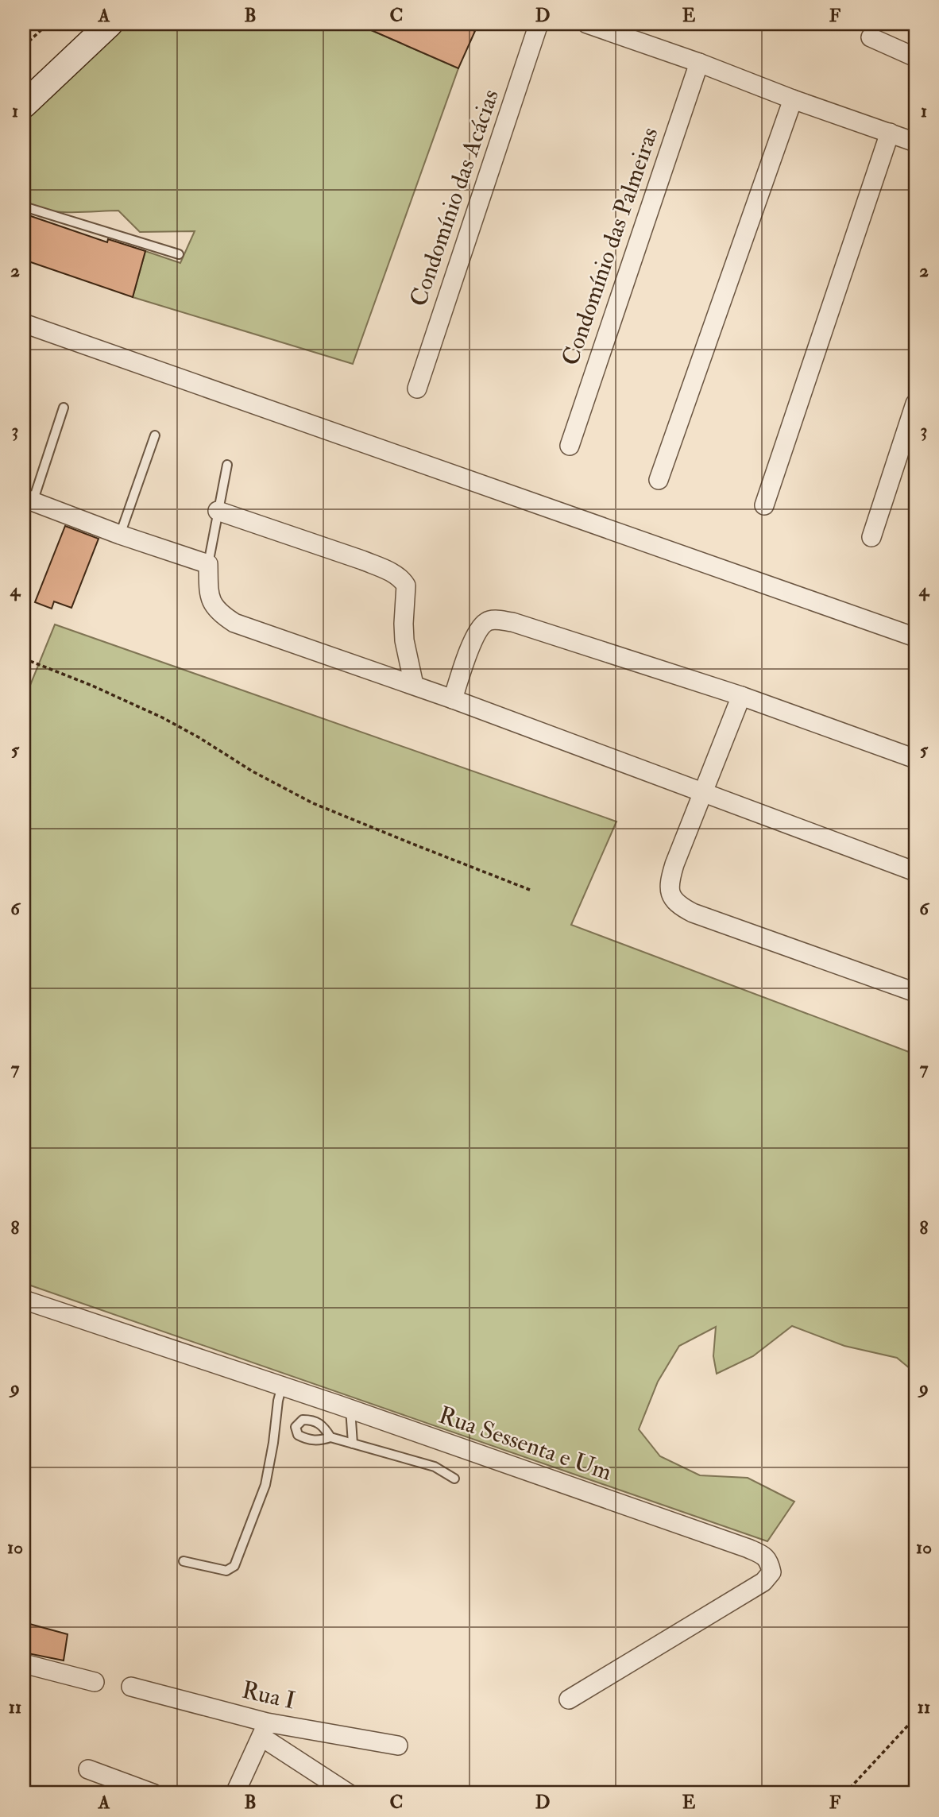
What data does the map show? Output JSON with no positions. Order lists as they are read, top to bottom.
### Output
{
  "streets": {
    "street": [
      "Condomínio das Acácias",
      "Condomínio das Palmeiras",
      "Rua Sessenta e Um",
      "Rua I"
    ]
  },
  "grid": {
    "columns": [
      "A",
      "B",
      "C",
      "D",
      "E",
      "F"
    ],
    "rows": [
      "1",
      "2",
      "3",
      "4",
      "5",
      "6",
      "7",
      "8",
      "9",
      "10",
      "11"
    ]
  }
}
